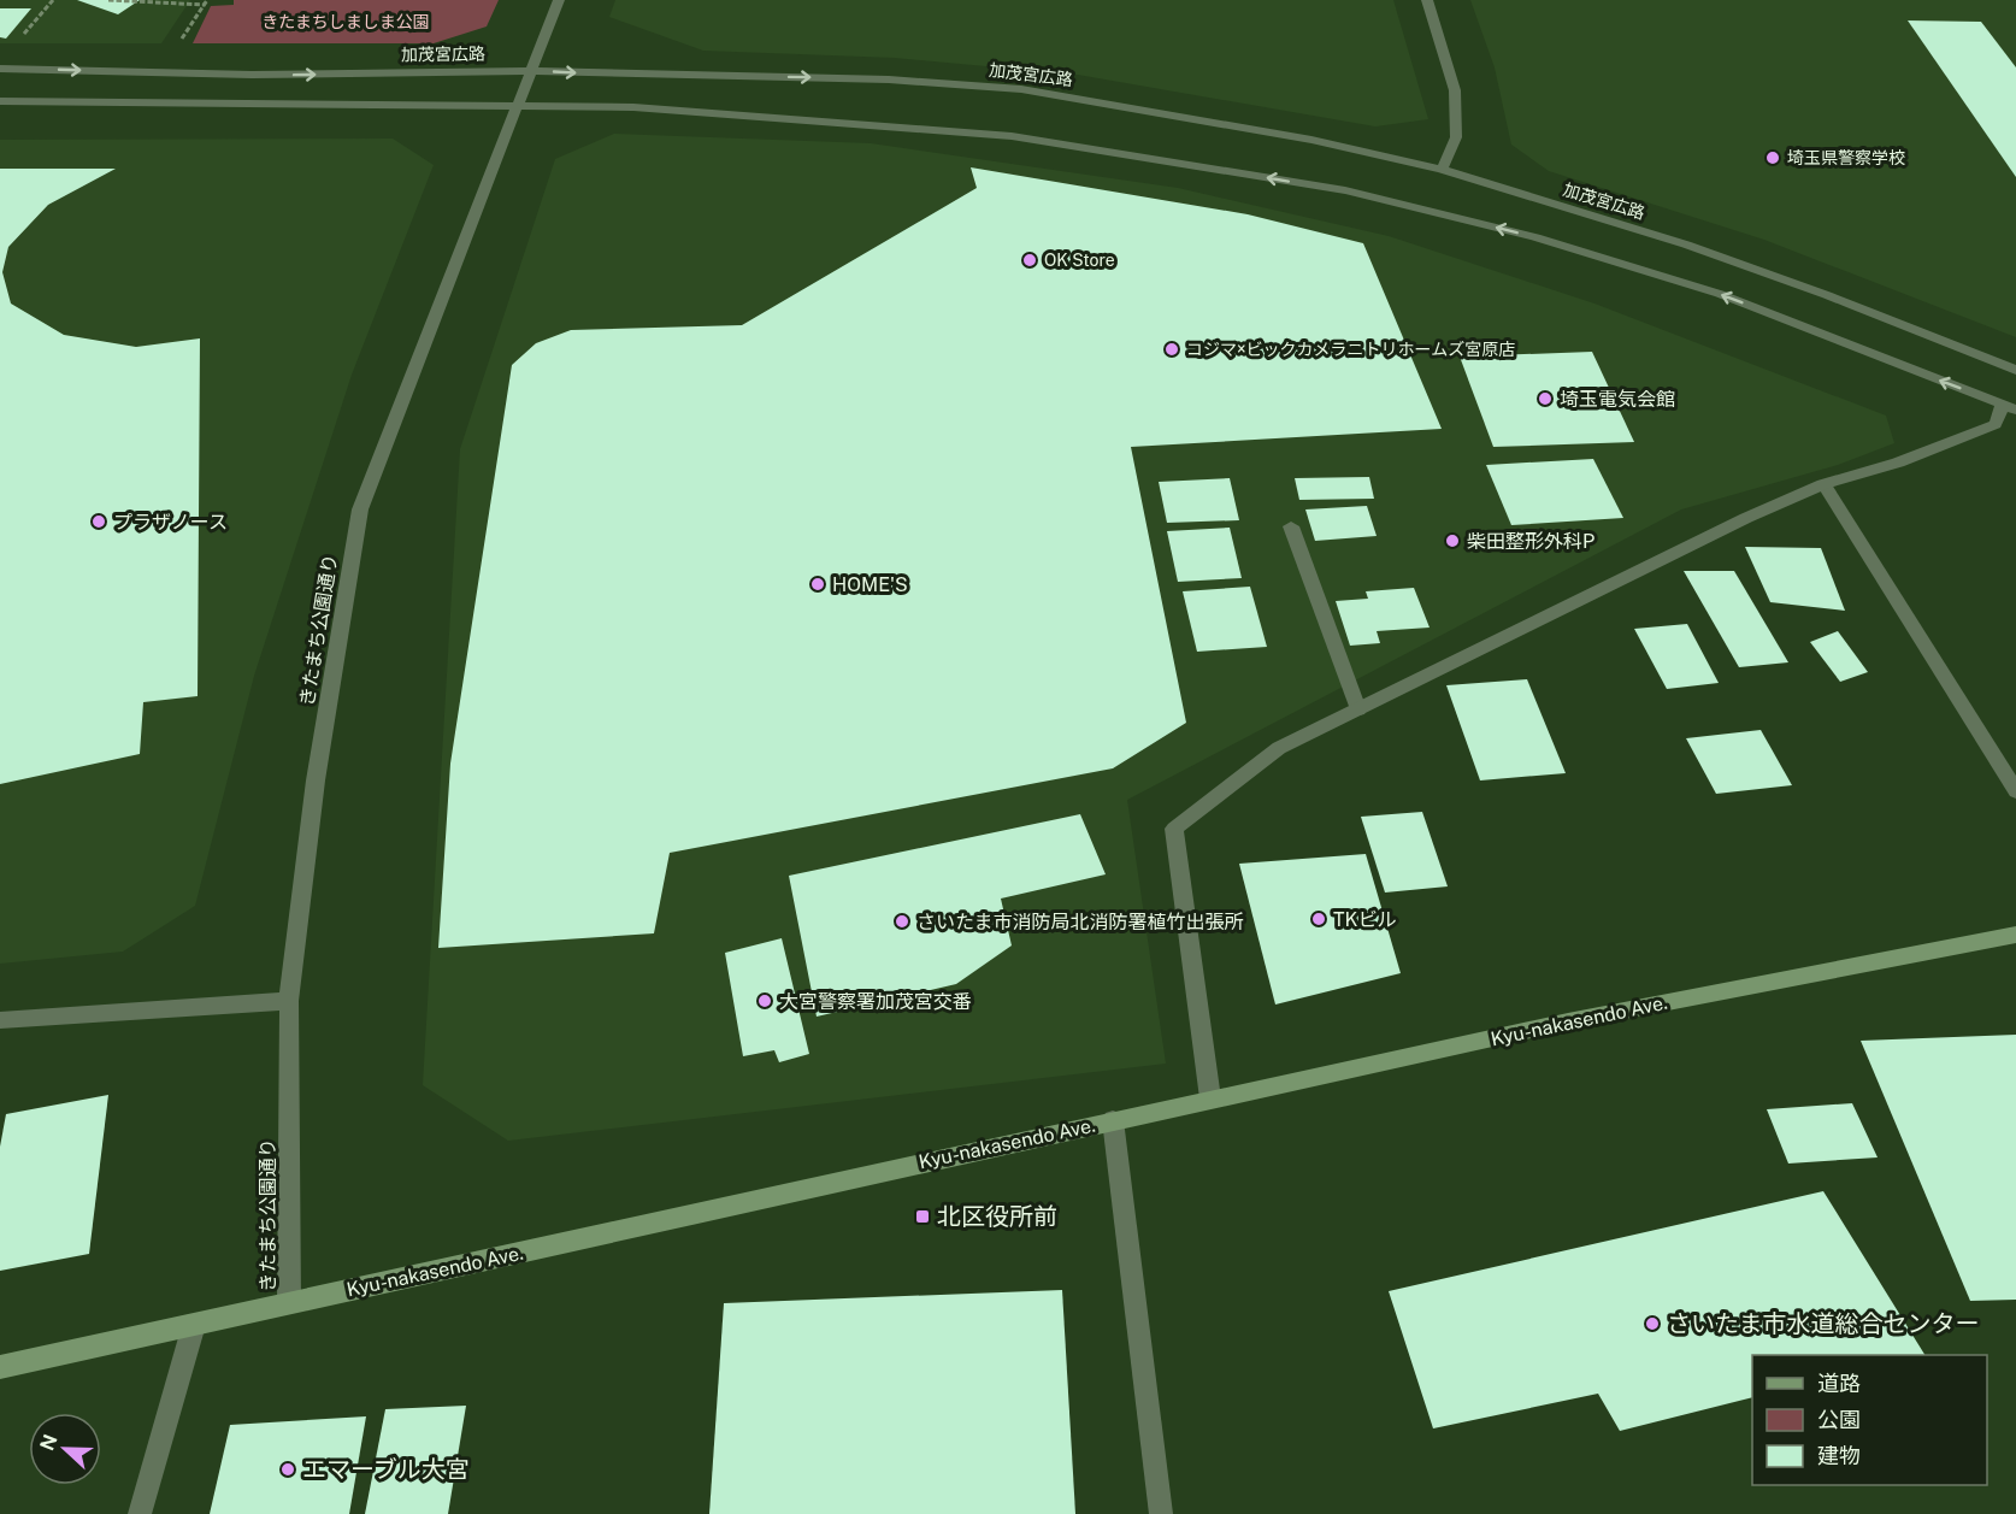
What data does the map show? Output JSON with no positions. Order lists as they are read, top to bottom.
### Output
{
  "streets": {
    "main road": ["Kyu-nakasendo Ave."],
    "street": ["加茂宮広路", "きたまち公園通り"]
  },
  "crossings": [
    ["加茂宮広路", "きたまち公園通り"],
    ["きたまち公園通り", "Kyu-nakasendo Ave."]
  ],
  "parks": ["きたまちしましま公園"],
  "places": {
    "other": [
      "埼玉県警察学校",
      "OK Store",
      "コジマ×ビックカメラニトリホームズ宮原店",
      "埼玉電気会館",
      "プラザノース",
      "柴田整形外科P",
      "HOME'S",
      "TKビル",
      "さいたま市消防局北消防署植竹出張所",
      "大宮警察署加茂宮交番",
      "さいたま市水道総合センター",
      "エマーブル大宮"
    ],
    "transit": ["北区役所前"]
  },
  "legend": ["道路", "公園", "建物"],
  "north": "left"
}
